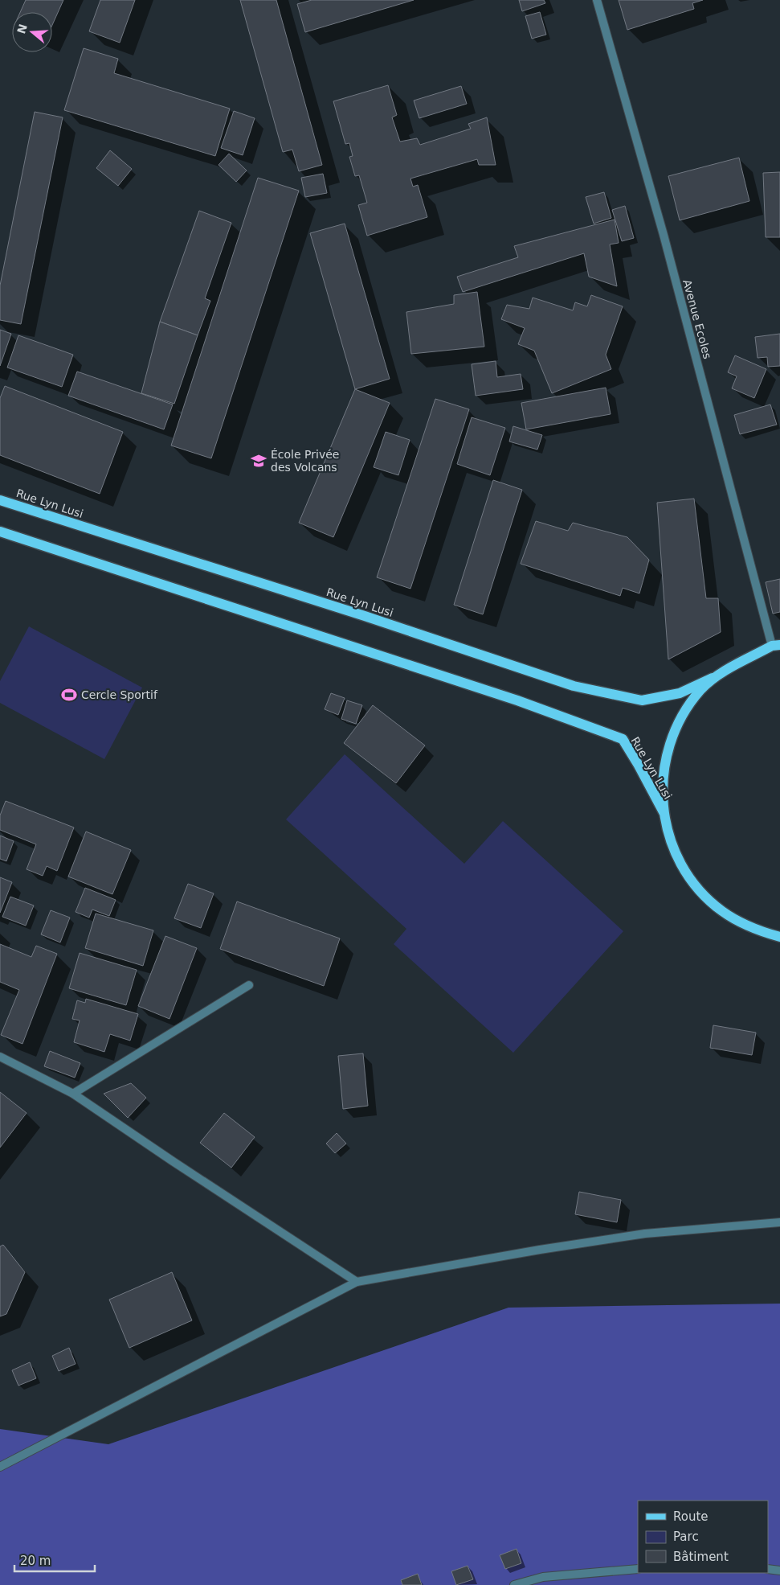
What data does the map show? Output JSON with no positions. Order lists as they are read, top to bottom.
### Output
{
  "streets": {
    "main road": ["Rue Lyn Lusi"],
    "street": ["Avenue Ecoles"]
  },
  "crossings": [
    ["Avenue Ecoles", "Rue Lyn Lusi"]
  ],
  "places": {
    "school or university": ["École Privée des Volcans"],
    "sports": ["Cercle Sportif"]
  },
  "legend": ["Route", "Parc", "Bâtiment"],
  "scale_bar": "20 m",
  "north": "left"
}
